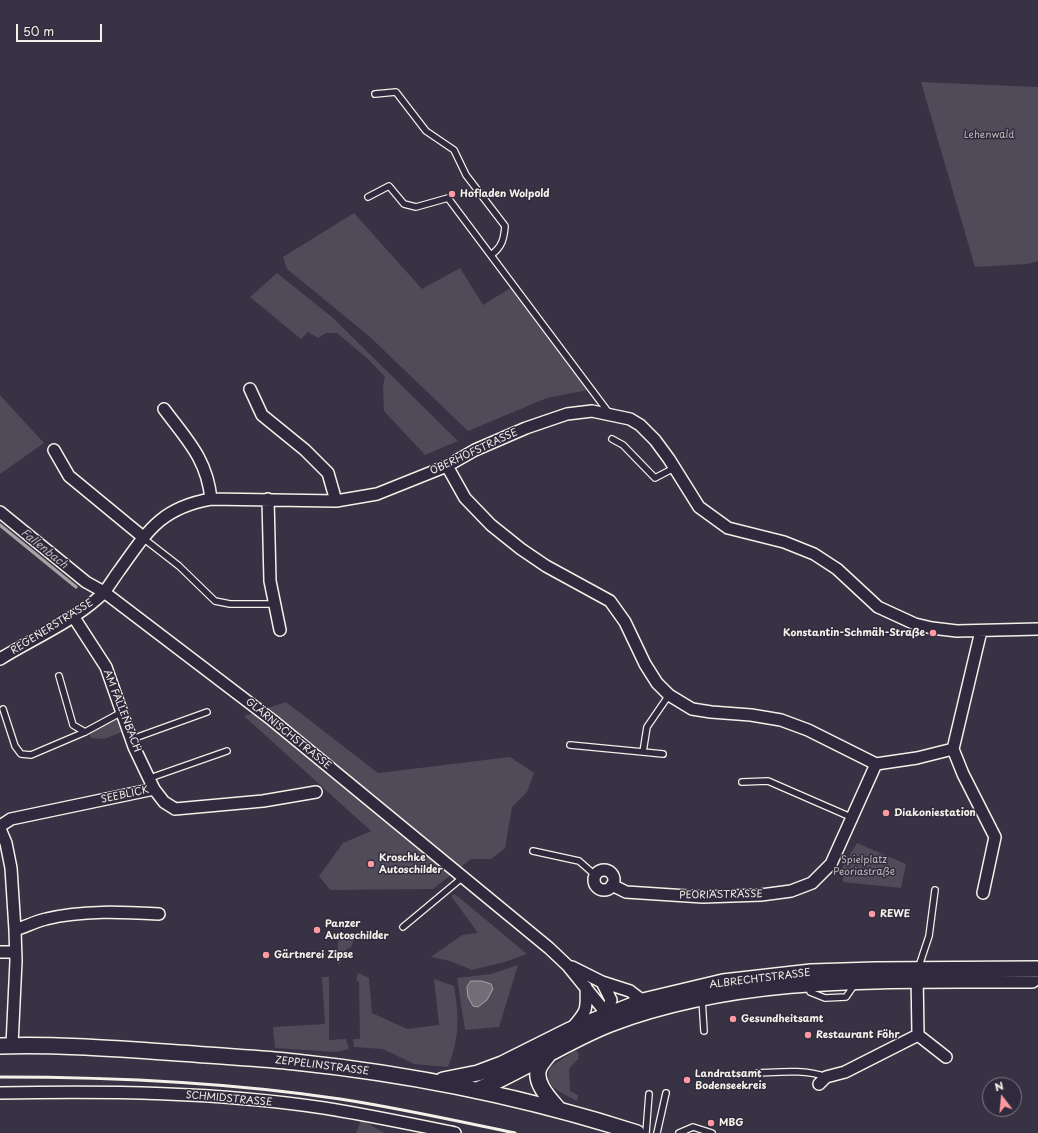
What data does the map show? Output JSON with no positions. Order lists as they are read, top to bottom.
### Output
{
  "streets": {
    "main road": ["ALBRECHTSTRASSE", "ZEPPELINSTRASSE"],
    "street": [
      "OBERHOFSTRASSE",
      "REGENERSTRASSE",
      "AM FALLENBACH",
      "GLÄRNISCHSTRASSE",
      "SEEBLICK",
      "PEORIASTRASSE",
      "SCHMIDSTRASSE"
    ]
  },
  "crossings": [
    ["OBERHOFSTRASSE", "REGENERSTRASSE"],
    ["OBERHOFSTRASSE", "GLÄRNISCHSTRASSE"],
    ["REGENERSTRASSE", "AM FALLENBACH"],
    ["REGENERSTRASSE", "GLÄRNISCHSTRASSE"],
    ["AM FALLENBACH", "SEEBLICK"],
    ["GLÄRNISCHSTRASSE", "ALBRECHTSTRASSE"],
    ["ALBRECHTSTRASSE", "ZEPPELINSTRASSE"]
  ],
  "water": ["Fallenbach"],
  "parks": ["Lehenwald", "Spielplatz Peoriastraße"],
  "places": [
    "Hofladen Wolpold",
    "Konstantin-Schmäh-Straße",
    "Diakoniestation",
    "Kroschke Autoschilder",
    "REWE",
    "Panzer Autoschilder",
    "Gärtnerei Zipse",
    "Gesundheitsamt",
    "Restaurant Föhr",
    "Landratsamt Bodenseekreis",
    "MBG"
  ],
  "scale_bar": "50 m",
  "north": "top"
}
